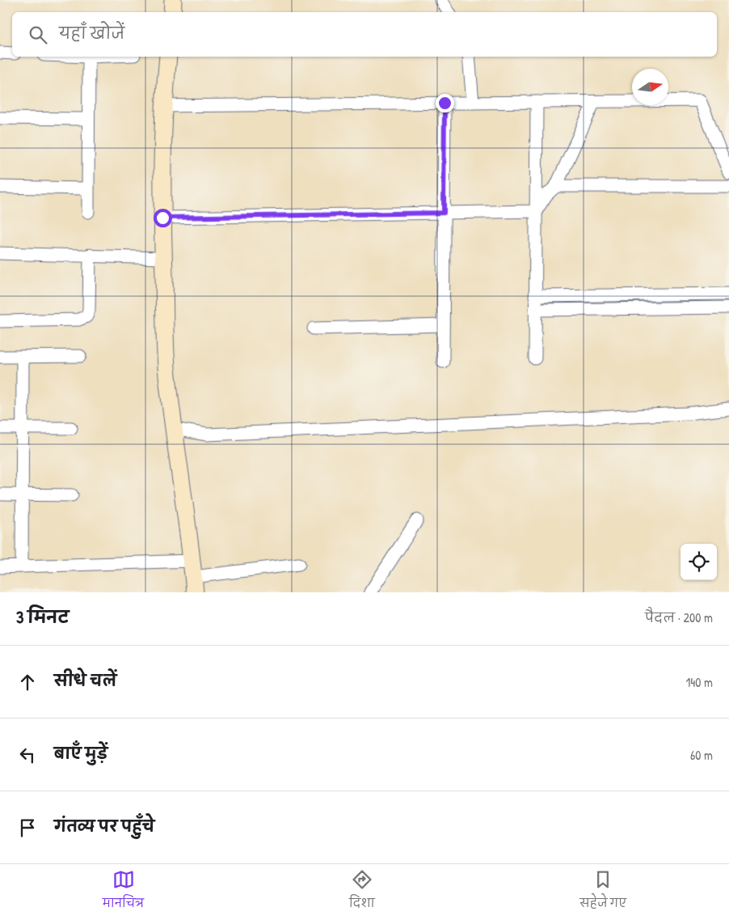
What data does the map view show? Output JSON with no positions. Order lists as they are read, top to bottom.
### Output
{
  "north": "right",
  "page": {
    "search": "यहाँ खोजें",
    "heading": ["3 मिनट", "पैदल · 200 m"],
    "list": [
      ["सीधे चलें", "140 m"],
      ["बाएँ मुड़ें", "60 m"],
      "गंतव्य पर पहुँचे"
    ],
    "nav": ["मानचित्र", "दिशा", "सहेजे गए"]
  }
}
